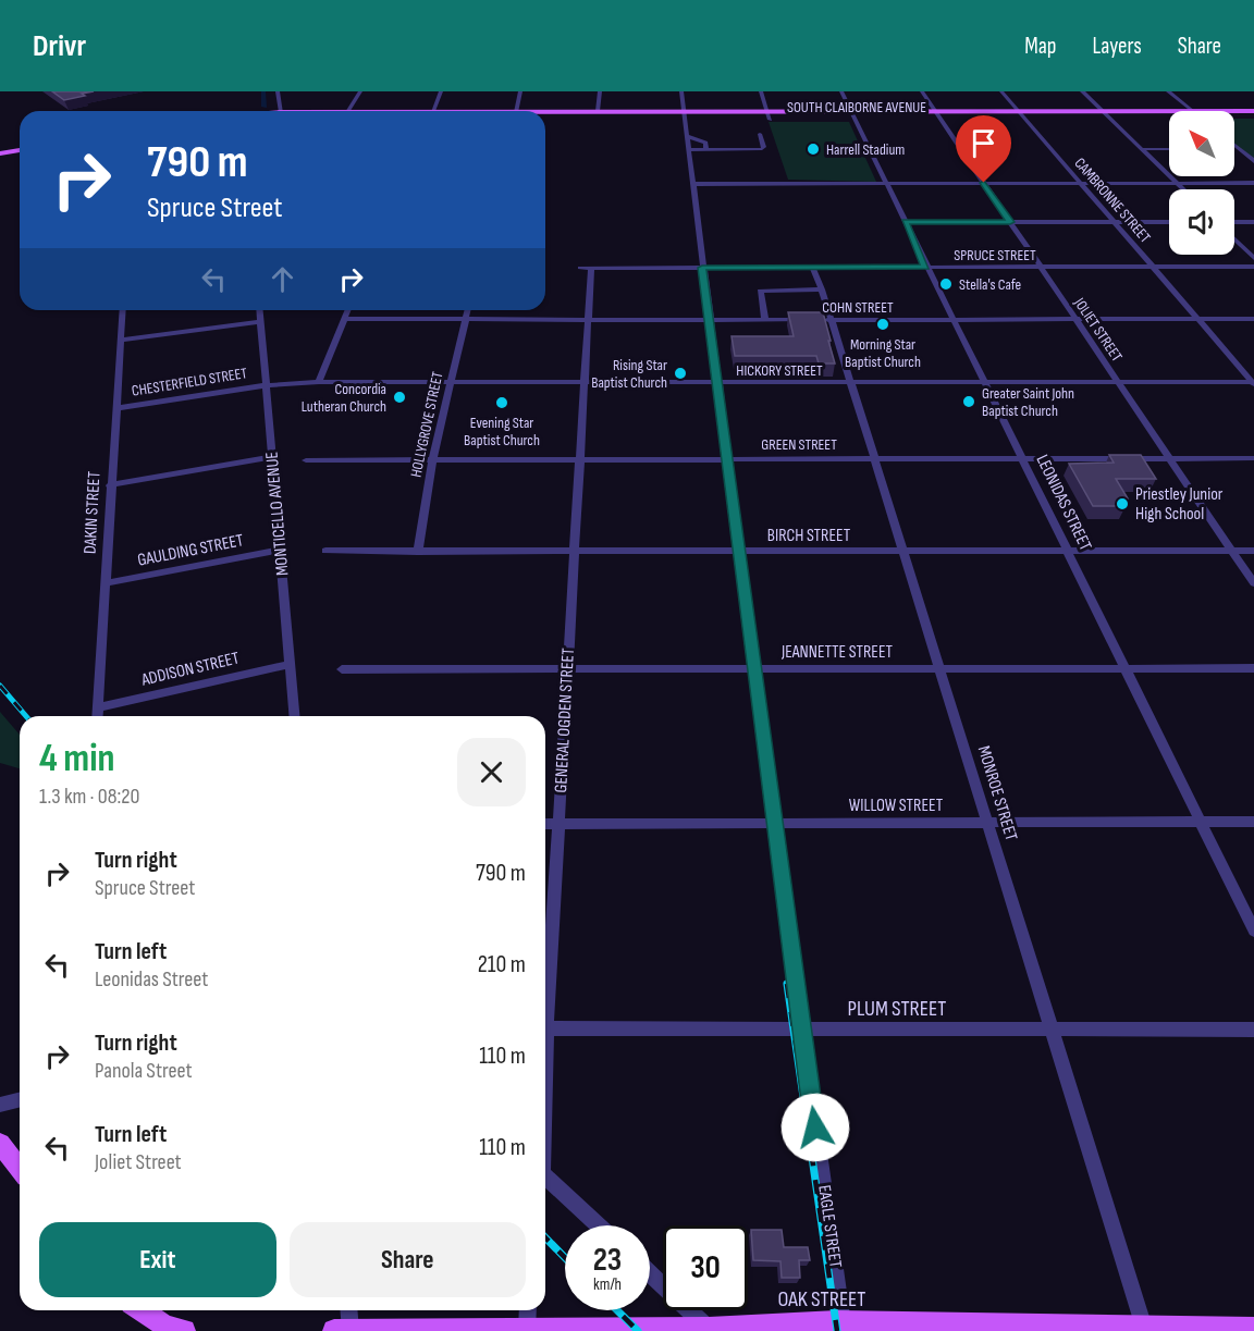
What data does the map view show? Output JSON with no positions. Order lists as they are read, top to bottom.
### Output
{
  "streets": {
    "main road": ["SOUTH CLAIBORNE AVENUE", "OAK STREET"],
    "street": [
      "CAMBRONNE STREET",
      "SPRUCE STREET",
      "COHN STREET",
      "JOLIET STREET",
      "HICKORY STREET",
      "CHESTERFIELD STREET",
      "HOLLYGROVE STREET",
      "GREEN STREET",
      "LEONIDAS STREET",
      "DAKIN STREET",
      "MONTICELLO AVENUE",
      "BIRCH STREET",
      "GAULDING STREET",
      "JEANNETTE STREET",
      "ADDISON STREET",
      "GENERAL OGDEN STREET",
      "MONROE STREET",
      "WILLOW STREET",
      "PLUM STREET",
      "EAGLE STREET"
    ]
  },
  "crossings": [
    ["SOUTH CLAIBORNE AVENUE", "CAMBRONNE STREET"],
    ["SOUTH CLAIBORNE AVENUE", "JOLIET STREET"],
    ["SOUTH CLAIBORNE AVENUE", "LEONIDAS STREET"],
    ["SOUTH CLAIBORNE AVENUE", "EAGLE STREET"],
    ["CAMBRONNE STREET", "SPRUCE STREET"],
    ["CAMBRONNE STREET", "COHN STREET"],
    ["CAMBRONNE STREET", "HICKORY STREET"],
    ["SPRUCE STREET", "JOLIET STREET"],
    ["SPRUCE STREET", "LEONIDAS STREET"],
    ["SPRUCE STREET", "GENERAL OGDEN STREET"],
    ["SPRUCE STREET", "MONROE STREET"],
    ["SPRUCE STREET", "EAGLE STREET"],
    ["COHN STREET", "JOLIET STREET"],
    ["COHN STREET", "HOLLYGROVE STREET"],
    ["COHN STREET", "LEONIDAS STREET"],
    ["COHN STREET", "GENERAL OGDEN STREET"],
    ["COHN STREET", "MONROE STREET"],
    ["COHN STREET", "EAGLE STREET"],
    ["JOLIET STREET", "HICKORY STREET"],
    ["JOLIET STREET", "GREEN STREET"],
    ["JOLIET STREET", "BIRCH STREET"],
    ["HICKORY STREET", "CHESTERFIELD STREET"],
    ["HICKORY STREET", "HOLLYGROVE STREET"],
    ["HICKORY STREET", "LEONIDAS STREET"],
    ["HICKORY STREET", "MONTICELLO AVENUE"],
    ["HICKORY STREET", "GENERAL OGDEN STREET"],
    ["HICKORY STREET", "MONROE STREET"],
    ["HICKORY STREET", "EAGLE STREET"],
    ["CHESTERFIELD STREET", "DAKIN STREET"],
    ["CHESTERFIELD STREET", "MONTICELLO AVENUE"],
    ["HOLLYGROVE STREET", "GREEN STREET"],
    ["HOLLYGROVE STREET", "BIRCH STREET"],
    ["GREEN STREET", "LEONIDAS STREET"],
    ["GREEN STREET", "GENERAL OGDEN STREET"],
    ["GREEN STREET", "MONROE STREET"],
    ["GREEN STREET", "EAGLE STREET"],
    ["LEONIDAS STREET", "BIRCH STREET"],
    ["LEONIDAS STREET", "JEANNETTE STREET"],
    ["LEONIDAS STREET", "WILLOW STREET"],
    ["DAKIN STREET", "GAULDING STREET"],
    ["DAKIN STREET", "ADDISON STREET"],
    ["MONTICELLO AVENUE", "GAULDING STREET"],
    ["MONTICELLO AVENUE", "ADDISON STREET"],
    ["BIRCH STREET", "GENERAL OGDEN STREET"],
    ["BIRCH STREET", "MONROE STREET"],
    ["BIRCH STREET", "EAGLE STREET"],
    ["JEANNETTE STREET", "GENERAL OGDEN STREET"],
    ["JEANNETTE STREET", "MONROE STREET"],
    ["JEANNETTE STREET", "EAGLE STREET"],
    ["GENERAL OGDEN STREET", "WILLOW STREET"],
    ["MONROE STREET", "WILLOW STREET"],
    ["MONROE STREET", "PLUM STREET"],
    ["MONROE STREET", "OAK STREET"],
    ["WILLOW STREET", "EAGLE STREET"],
    ["PLUM STREET", "EAGLE STREET"],
    ["EAGLE STREET", "OAK STREET"]
  ],
  "places": [
    "Harrell Stadium",
    "Stella's Cafe",
    "Morning Star Baptist Church",
    "Rising Star Baptist Church",
    "Concordia Lutheran Church",
    "Greater Saint John Baptist Church",
    "Evening Star Baptist Church",
    "Priestley Junior High School"
  ],
  "north": "top left",
  "page": {
    "header": "Drivr",
    "nav": ["Map", "Layers", "Share"],
    "turn": ["790 m", "Spruce Street"],
    "heading": ["4 min", "1.3 km · 08:20"],
    "list": [
      {
        "name": "Turn right",
        "note": "Spruce Street",
        "value": "790 m"
      },
      {
        "name": "Turn left",
        "note": "Leonidas Street",
        "value": "210 m"
      },
      {
        "name": "Turn right",
        "note": "Panola Street",
        "value": "110 m"
      },
      {
        "name": "Turn left",
        "note": "Joliet Street",
        "value": "110 m"
      }
    ],
    "buttons": ["Exit", "Share"],
    "speed": "23 km/h",
    "limit": "30"
  }
}
